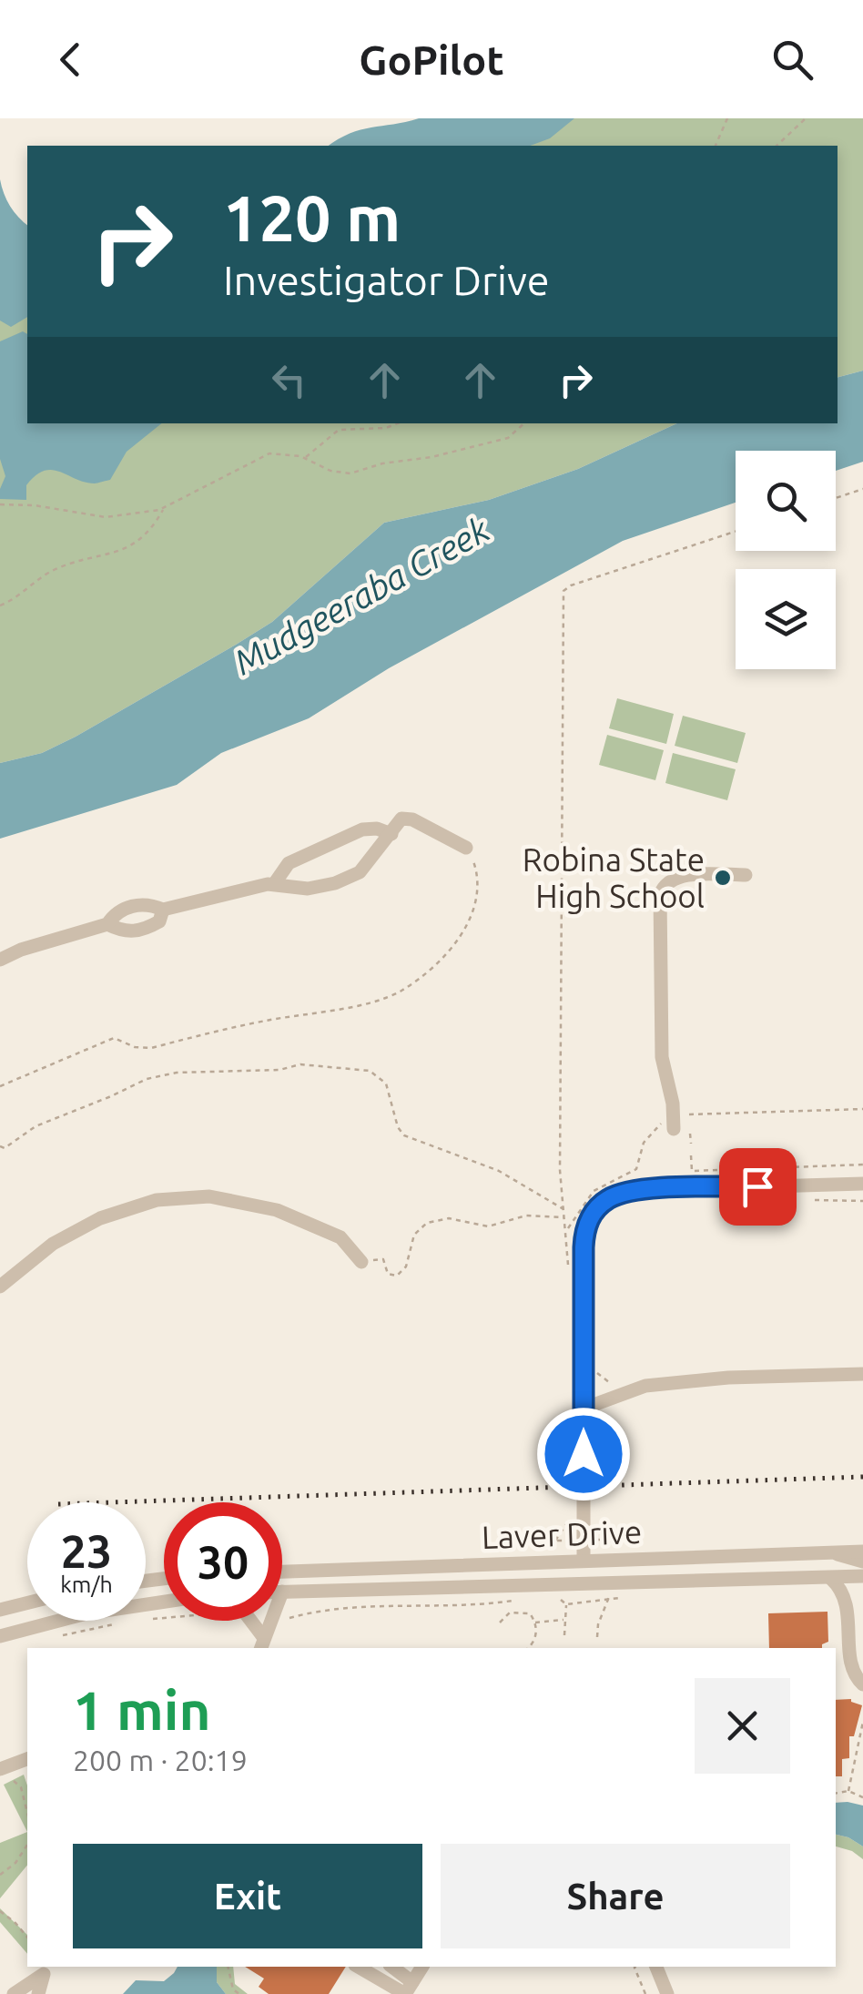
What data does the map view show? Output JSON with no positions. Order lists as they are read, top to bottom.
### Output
{
  "streets": {
    "street": ["Laver Drive"]
  },
  "water": ["Mudgeeraba Creek"],
  "places": ["Robina State High School"],
  "page": {
    "header": "GoPilot",
    "turn": ["120 m", "Investigator Drive"],
    "speed": "23 km/h",
    "limit": "30",
    "heading": ["1 min", "200 m · 20:19"],
    "buttons": ["Exit", "Share"]
  }
}
